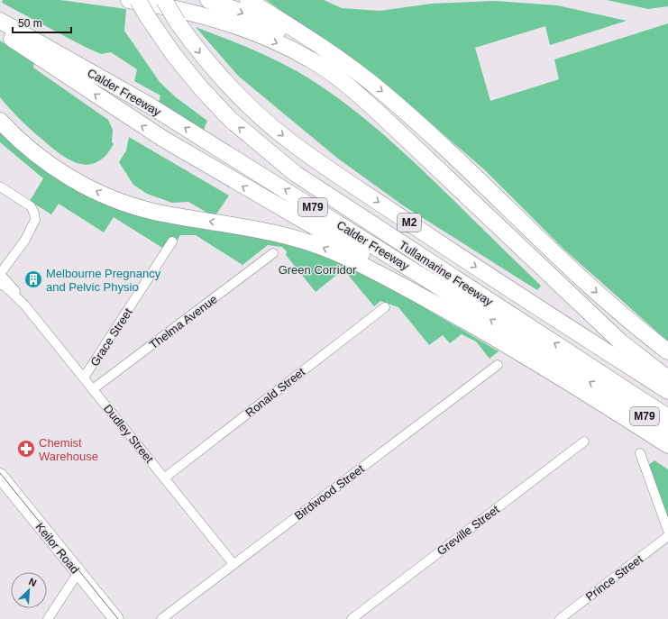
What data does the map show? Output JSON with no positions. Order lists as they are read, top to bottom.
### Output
{
  "streets": {
    "highway": [
      "Calder Freeway",
      "M79",
      "M2",
      "Tullamarine Freeway"
    ],
    "main road": ["Keilor Road"],
    "street": [
      "Thelma Avenue",
      "Grace Street",
      "Ronald Street",
      "Dudley Street",
      "Birdwood Street",
      "Greville Street",
      "Prince Street"
    ]
  },
  "crossings": [
    ["Thelma Avenue", "Dudley Street"],
    ["Grace Street", "Dudley Street"],
    ["Ronald Street", "Dudley Street"],
    ["Dudley Street", "Birdwood Street"]
  ],
  "parks": ["Green Corridor"],
  "places": {
    "building": ["Melbourne Pregnancy and Pelvic Physio"],
    "pharmacy": ["Chemist Warehouse"]
  },
  "scale_bar": "50 m",
  "north": "top right"
}
